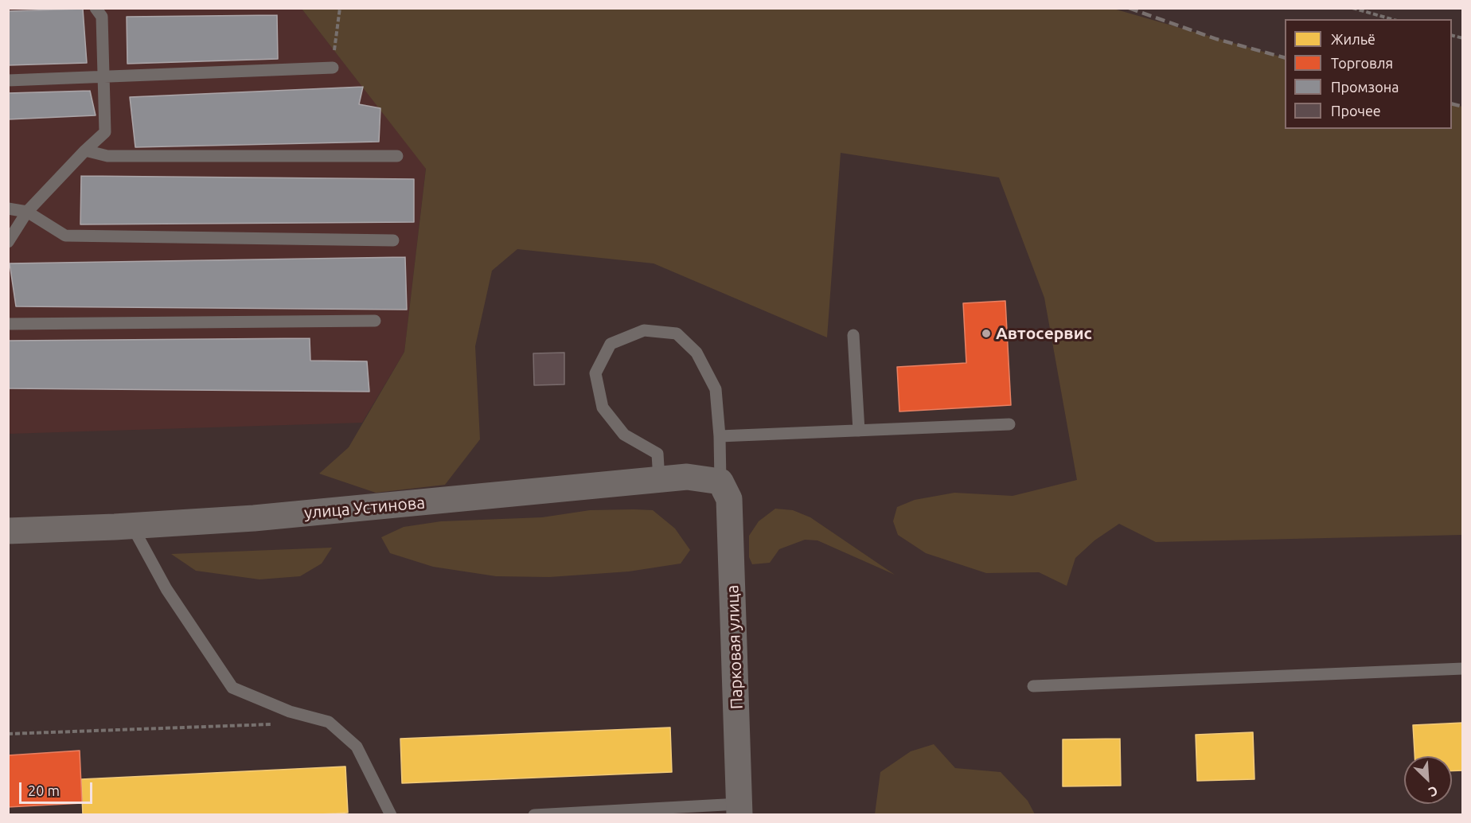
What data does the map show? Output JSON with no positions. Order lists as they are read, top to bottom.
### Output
{
  "streets": {
    "street": ["улица Устинова", "Парковая улица"]
  },
  "crossings": [
    ["улица Устинова", "Парковая улица"]
  ],
  "places": ["Автосервис"],
  "legend": [
    "Жильё",
    "Торговля",
    "Промзона",
    "Прочее"
  ],
  "scale_bar": "20 m",
  "north": "bottom right"
}
